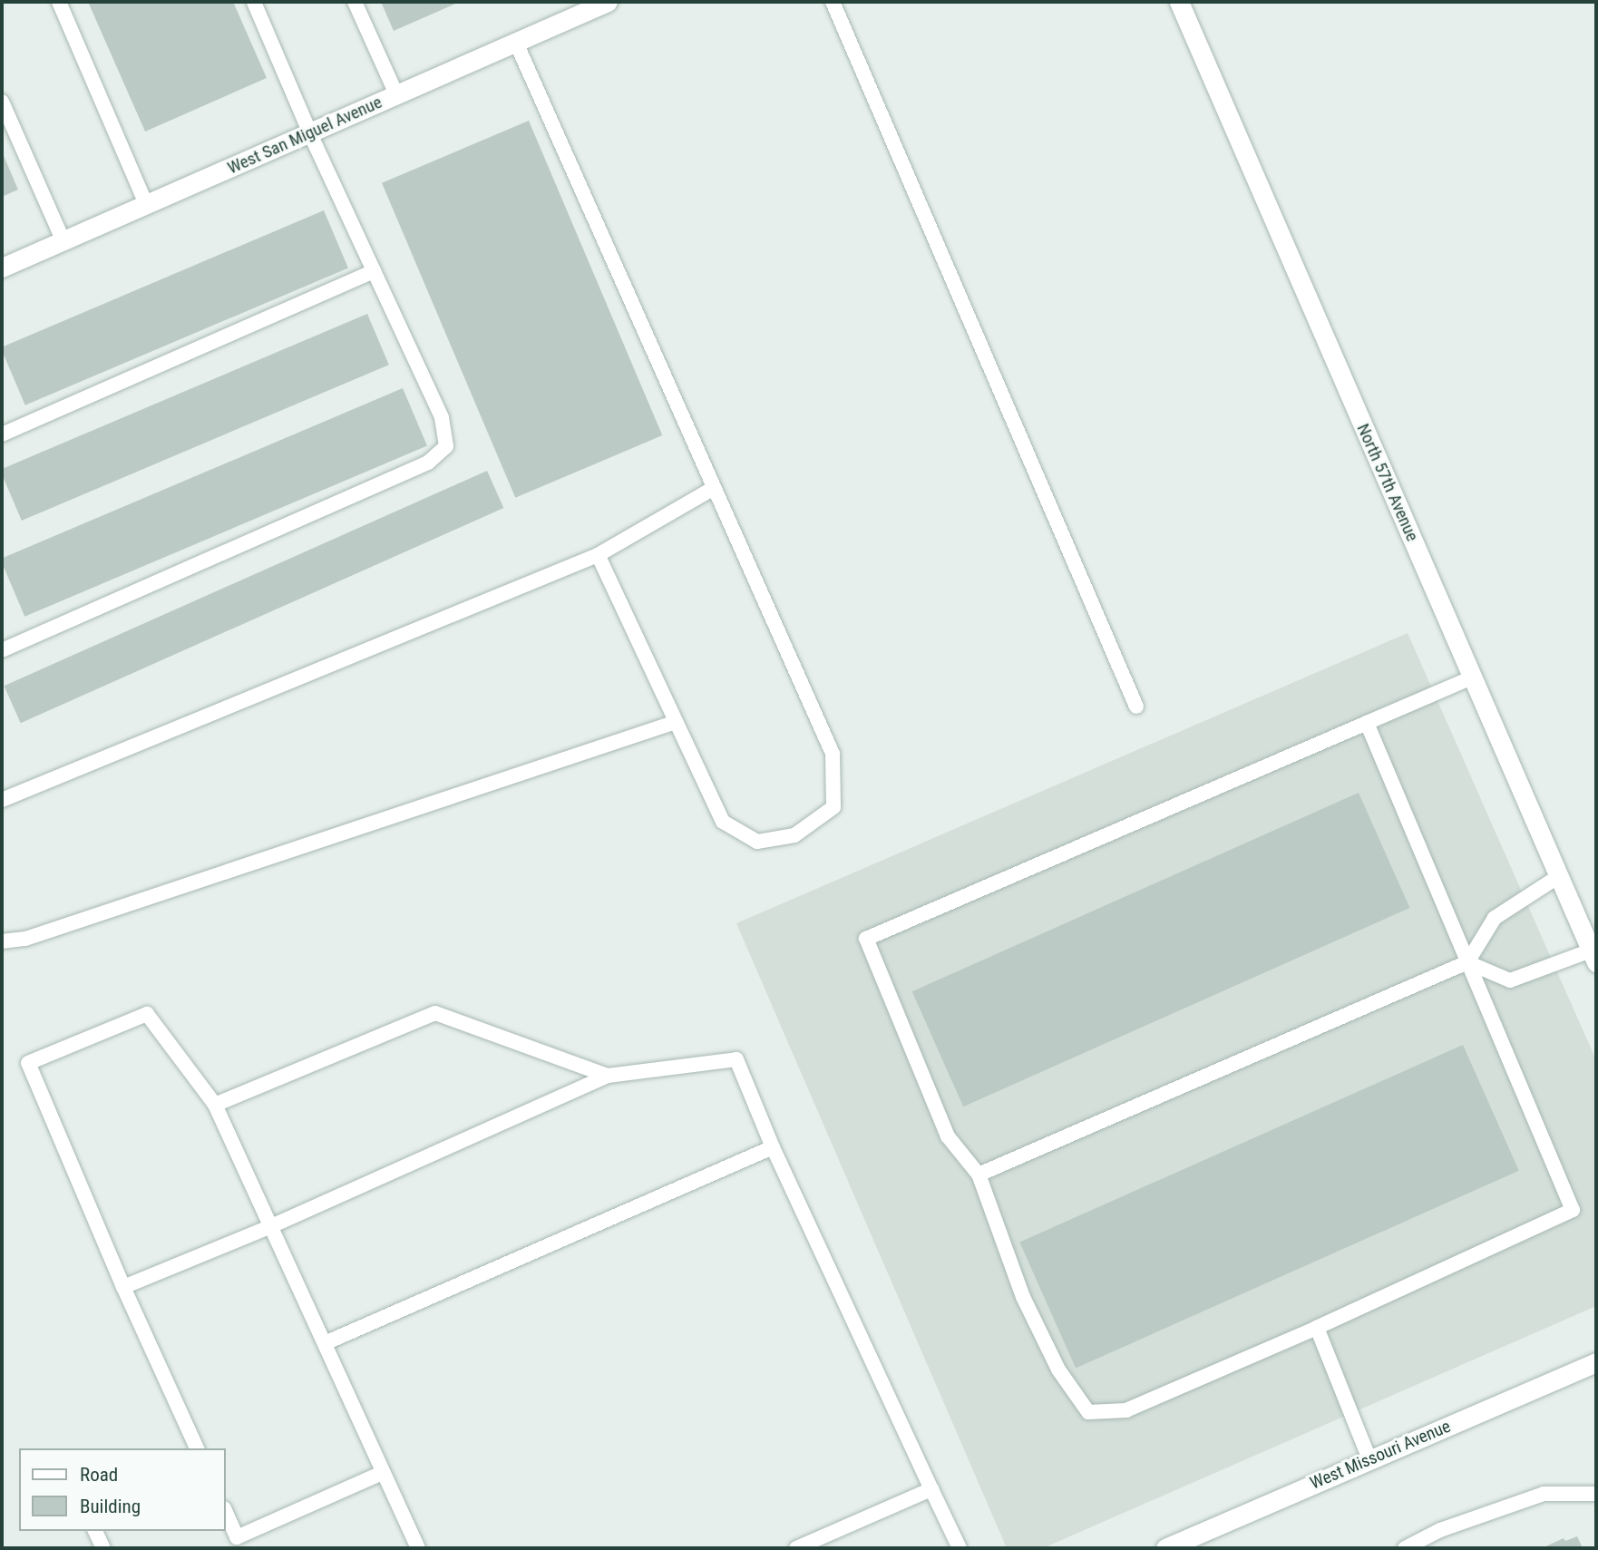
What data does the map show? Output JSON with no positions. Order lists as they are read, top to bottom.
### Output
{
  "streets": {
    "street": ["West San Miguel Avenue", "North 57th Avenue", "West Missouri Avenue"]
  },
  "legend": ["Road", "Building"]
}
